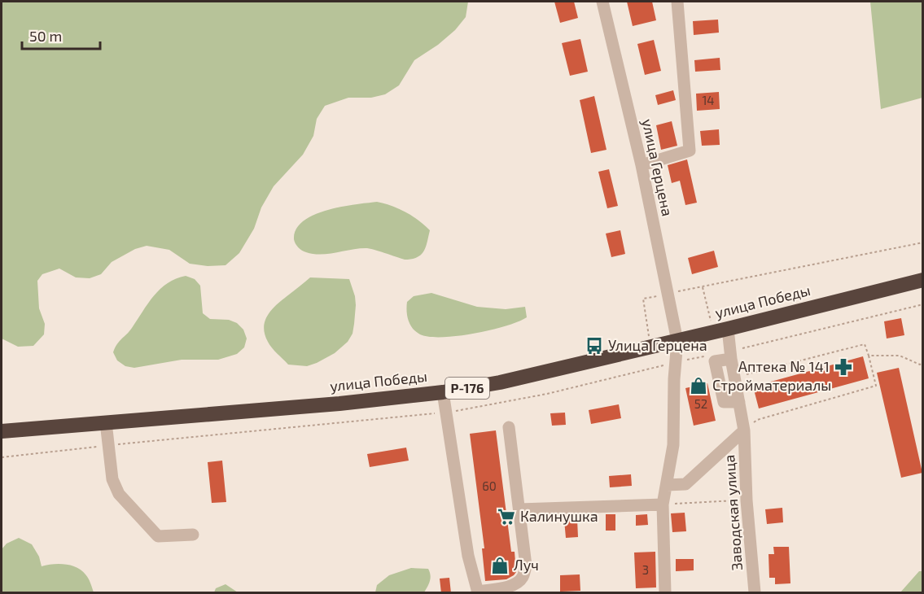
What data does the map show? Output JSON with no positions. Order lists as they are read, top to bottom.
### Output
{
  "streets": {
    "highway": ["улица Победы", "Р-176"],
    "street": ["улица Герцена", "Заводская улица"]
  },
  "crossings": [
    ["улица Герцена", "улица Победы"],
    ["улица Герцена", "Заводская улица"],
    ["улица Победы", "Заводская улица"]
  ],
  "places": {
    "bus stop": ["Улица Герцена"],
    "pharmacy": ["Аптека № 141"],
    "shop": ["Стройматериалы", "Луч"],
    "supermarket": ["Калинушка"]
  },
  "house_numbers": [
    "14",
    "52",
    "60",
    "3"
  ],
  "scale_bar": "50 m"
}
